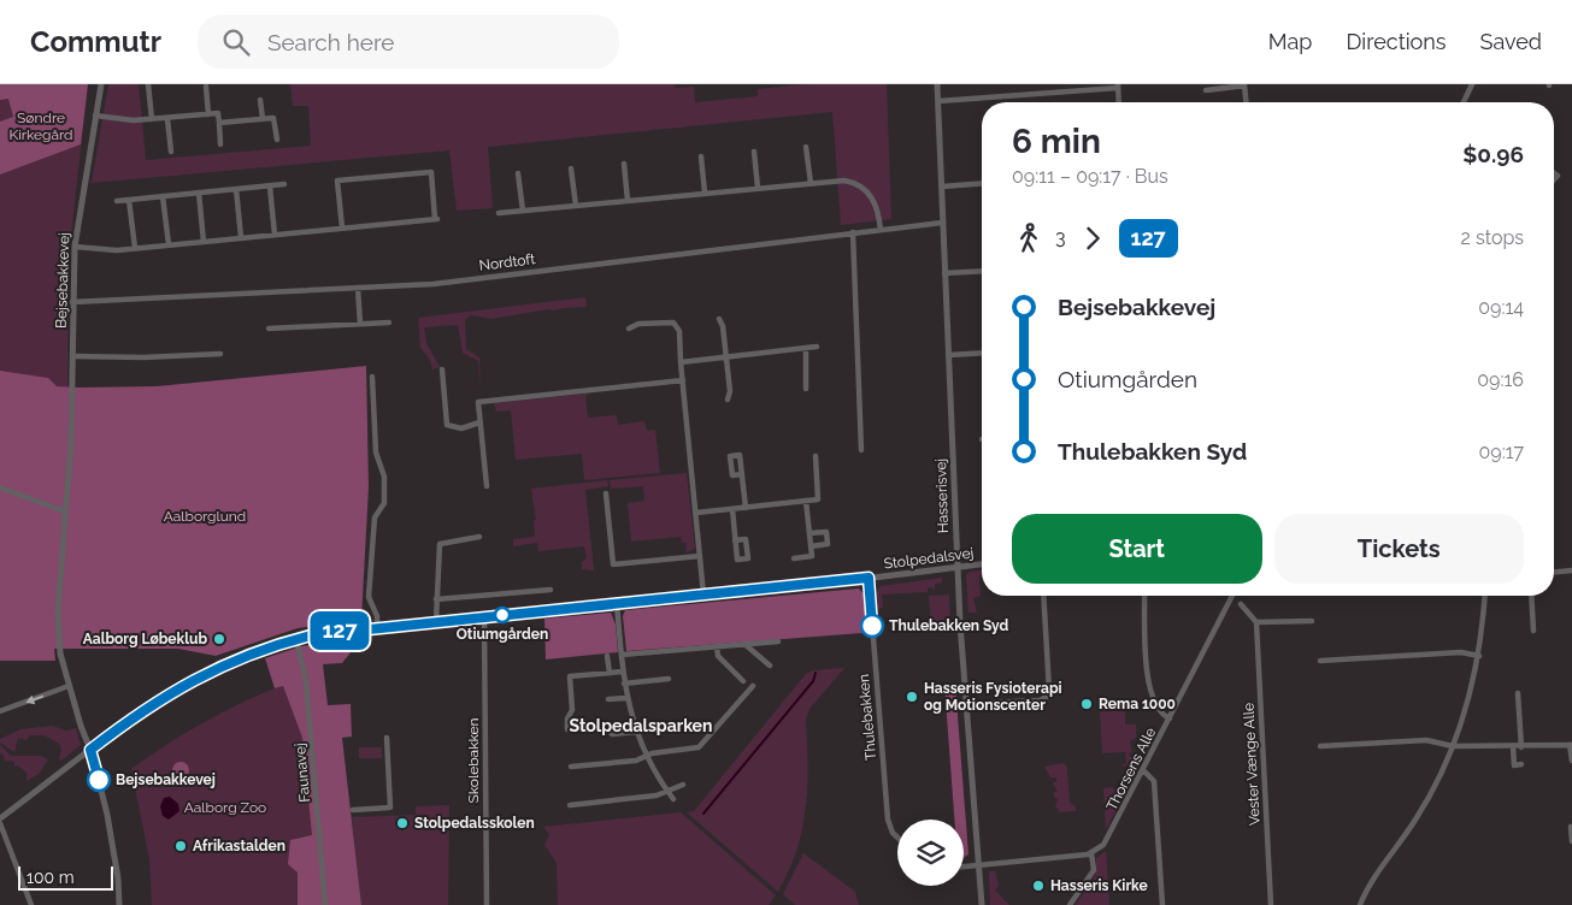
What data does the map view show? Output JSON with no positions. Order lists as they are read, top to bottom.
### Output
{
  "streets": {
    "street": [
      "Nordtoft",
      "Bejsebakkevej",
      "Hasserisvej",
      "Stolpedalsvej",
      "Thulebakken",
      "Skolebakken",
      "Vester Vænge Alle",
      "Thorsens Alle",
      "Faunavej"
    ]
  },
  "crossings": [
    ["Nordtoft", "Bejsebakkevej"],
    ["Nordtoft", "Hasserisvej"],
    ["Bejsebakkevej", "Stolpedalsvej"],
    ["Hasserisvej", "Stolpedalsvej"],
    ["Stolpedalsvej", "Thulebakken"],
    ["Stolpedalsvej", "Skolebakken"],
    ["Stolpedalsvej", "Faunavej"]
  ],
  "districts": ["Stolpedalsparken"],
  "parks": ["Søndre Kirkegård", "Aalborglund", "Aalborg Zoo"],
  "places": [
    "Otiumgården",
    "Thulebakken Syd",
    "Aalborg Løbeklub",
    "Hasseris Fysioterapi og Motionscenter",
    "Rema 1000",
    "Bejsebakkevej",
    "Stolpedalsskolen",
    "Afrikastalden",
    "Hasseris Kirke"
  ],
  "lines": ["bus line 127"],
  "scale_bar": "100 m",
  "page": {
    "header": "Commutr",
    "search": "Search here",
    "nav": ["Map", "Directions", "Saved"],
    "on_map": "127",
    "heading": ["6 min", "09:11 – 09:17 · Bus", "$0.96"],
    "legs": ["3", "127", "2 stops"],
    "list": [
      {
        "name": "Bejsebakkevej",
        "value": "09:14"
      },
      {
        "name": "Otiumgården",
        "value": "09:16"
      },
      {
        "name": "Thulebakken Syd",
        "value": "09:17"
      }
    ],
    "buttons": ["Start", "Tickets"],
    "scale": "100 m"
  }
}
